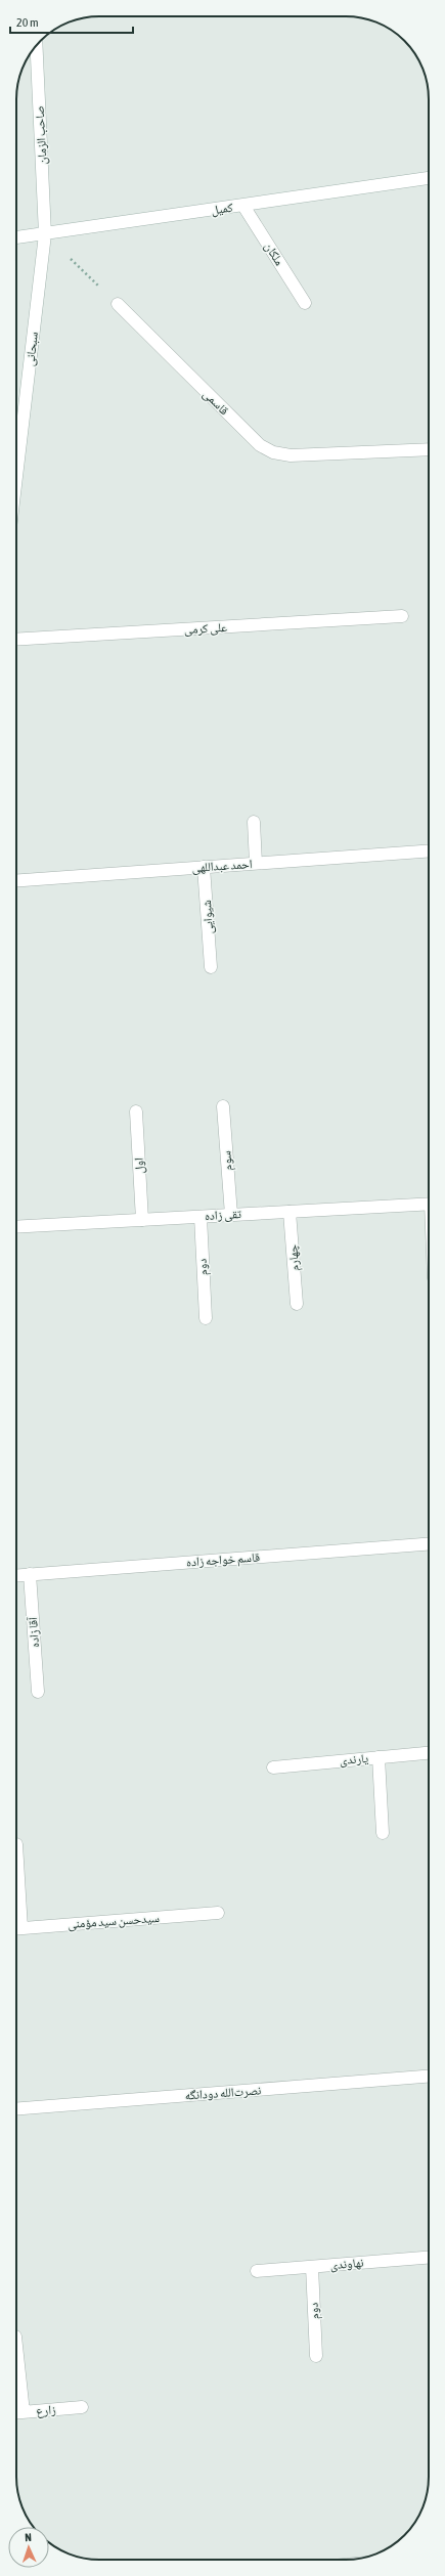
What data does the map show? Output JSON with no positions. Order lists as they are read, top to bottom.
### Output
{
  "streets": {
    "street": [
      "صاحب الزمان",
      "کمیل",
      "ملکان",
      "سبحانی",
      "قاسمی",
      "علی کرمی",
      "احمد عبداللهی",
      "شیوایی",
      "سوم",
      "اول",
      "تقی زاده",
      "چهارم",
      "دوم",
      "قاسم خواجه زاده",
      "آقا زاده",
      "یارندی",
      "سیدحسن سید مؤمنی",
      "نصرت‌الله دودانگه",
      "نهاوندی",
      "زارع"
    ]
  },
  "crossings": [
    ["صاحب الزمان", "کمیل"],
    ["صاحب الزمان", "سبحانی"],
    ["کمیل", "ملکان"],
    ["کمیل", "سبحانی"],
    ["احمد عبداللهی", "شیوایی"],
    ["سوم", "تقی زاده"],
    ["اول", "تقی زاده"],
    ["تقی زاده", "چهارم"],
    ["تقی زاده", "دوم"],
    ["دوم", "نهاوندی"],
    ["قاسم خواجه زاده", "آقا زاده"]
  ],
  "scale_bar": "20 m",
  "north": "top"
}
